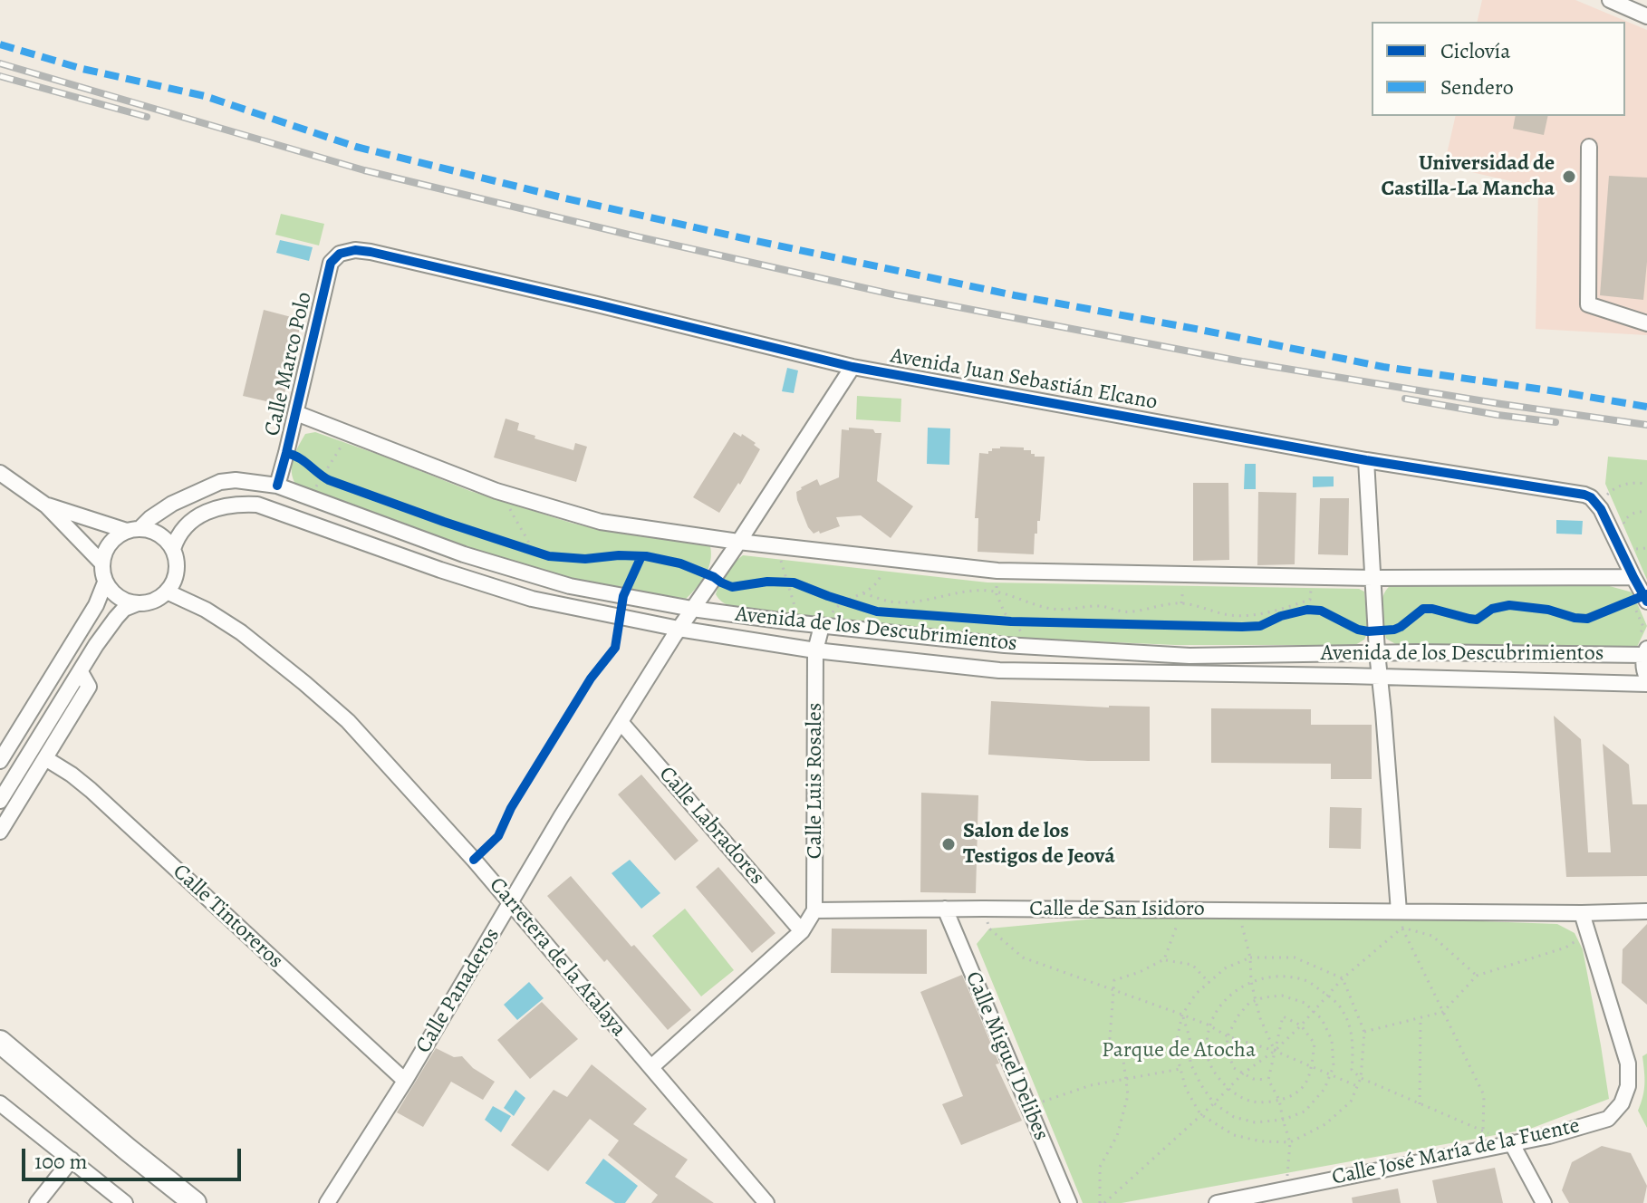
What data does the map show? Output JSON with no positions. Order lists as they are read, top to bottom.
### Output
{
  "streets": {
    "street": [
      "Calle Marco Polo",
      "Avenida Juan Sebastián Elcano",
      "Avenida de los Descubrimientos",
      "Calle Luis Rosales",
      "Calle Labradores",
      "Calle de San Isidoro",
      "Calle Tintoreros",
      "Carretera de la Atalaya",
      "Calle Panaderos",
      "Calle Miguel Delibes",
      "Calle José María de la Fuente"
    ]
  },
  "crossings": [
    ["Calle Marco Polo", "Avenida Juan Sebastián Elcano"],
    ["Calle Marco Polo", "Avenida de los Descubrimientos"],
    ["Avenida Juan Sebastián Elcano", "Calle Panaderos"],
    ["Avenida de los Descubrimientos", "Calle Luis Rosales"],
    ["Avenida de los Descubrimientos", "Carretera de la Atalaya"],
    ["Avenida de los Descubrimientos", "Calle Panaderos"],
    ["Calle Luis Rosales", "Calle de San Isidoro"],
    ["Calle Labradores", "Calle Panaderos"],
    ["Calle de San Isidoro", "Calle Miguel Delibes"],
    ["Calle de San Isidoro", "Calle José María de la Fuente"],
    ["Calle Tintoreros", "Calle Panaderos"],
    ["Carretera de la Atalaya", "Calle Panaderos"]
  ],
  "parks": ["Parque de Atocha"],
  "places": ["Universidad de Castilla-La Mancha", "Salon de los Testigos de Jeová"],
  "legend": ["Ciclovía", "Sendero"],
  "scale_bar": "100 m"
}
